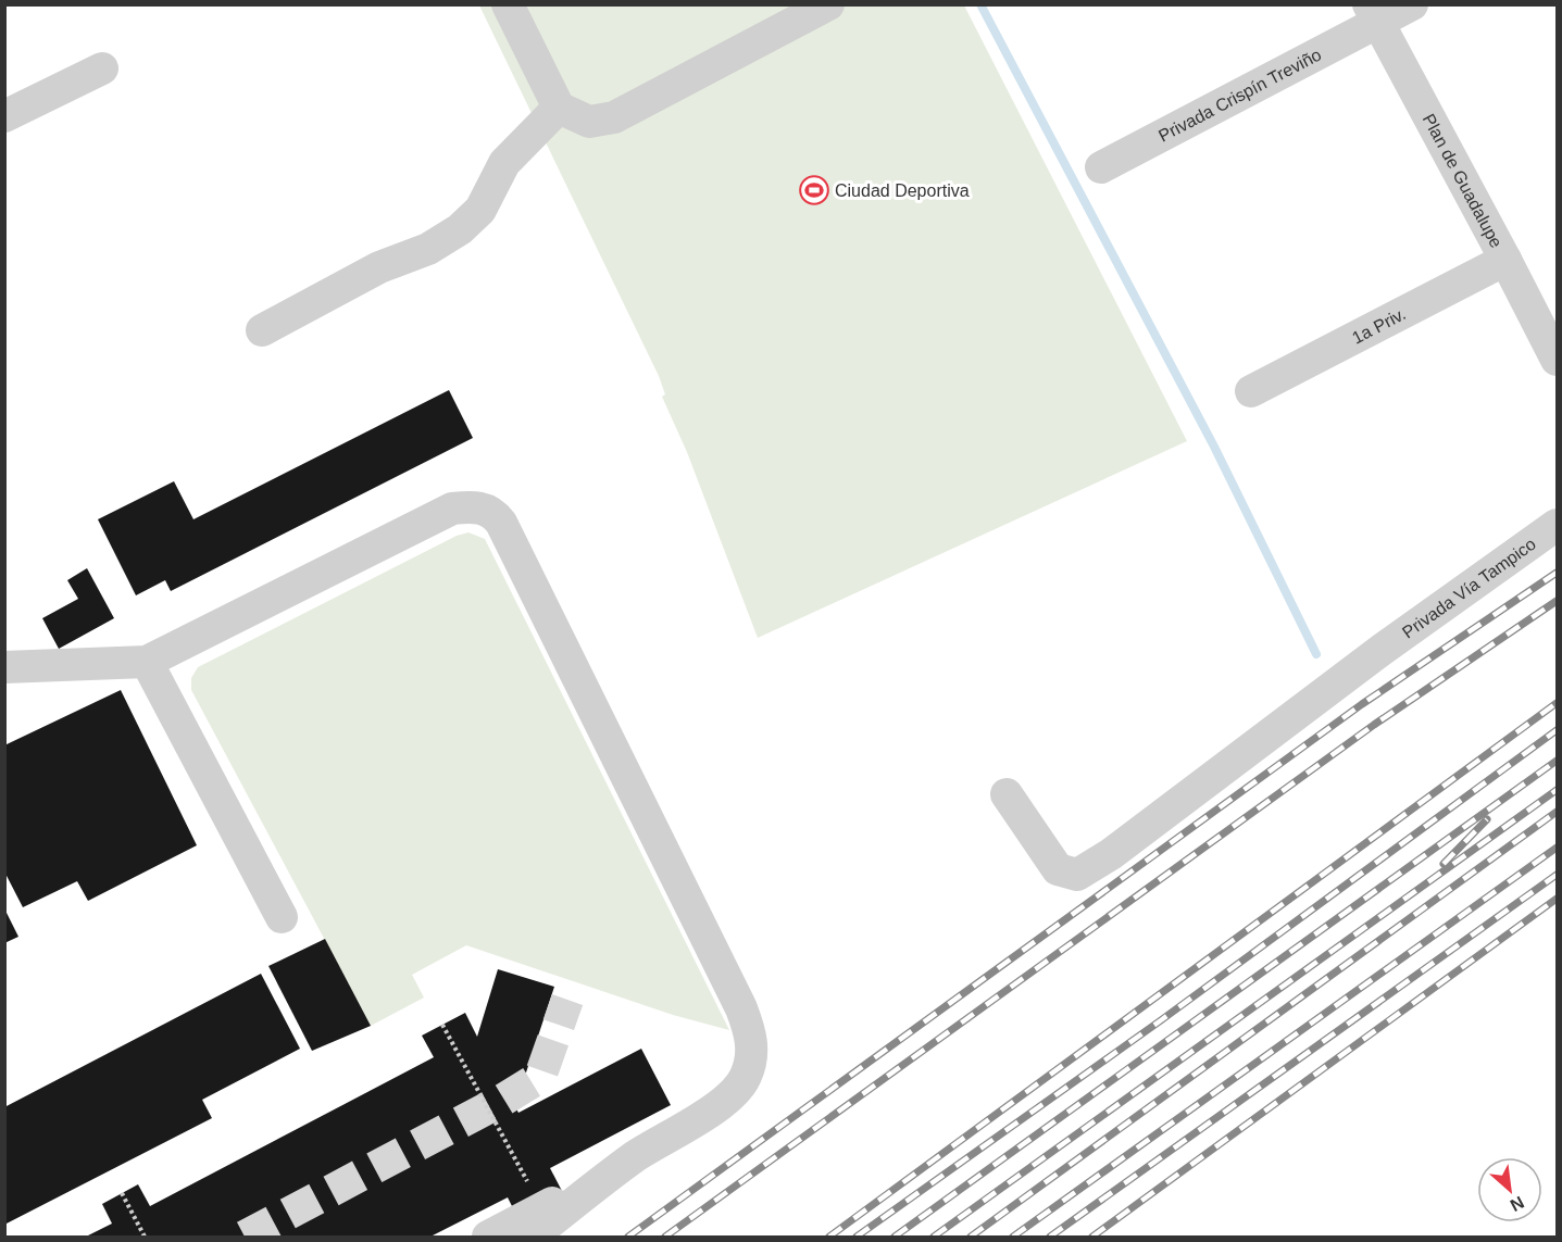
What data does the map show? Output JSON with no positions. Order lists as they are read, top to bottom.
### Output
{
  "streets": {
    "street": [
      "Privada Crispín Treviño",
      "Plan de Guadalupe",
      "1a Priv.",
      "Privada Vía Tampico"
    ]
  },
  "crossings": [
    ["Privada Crispín Treviño", "Plan de Guadalupe"],
    ["Plan de Guadalupe", "1a Priv."]
  ],
  "places": {
    "sports": ["Ciudad Deportiva"]
  },
  "north": "bottom right"
}
